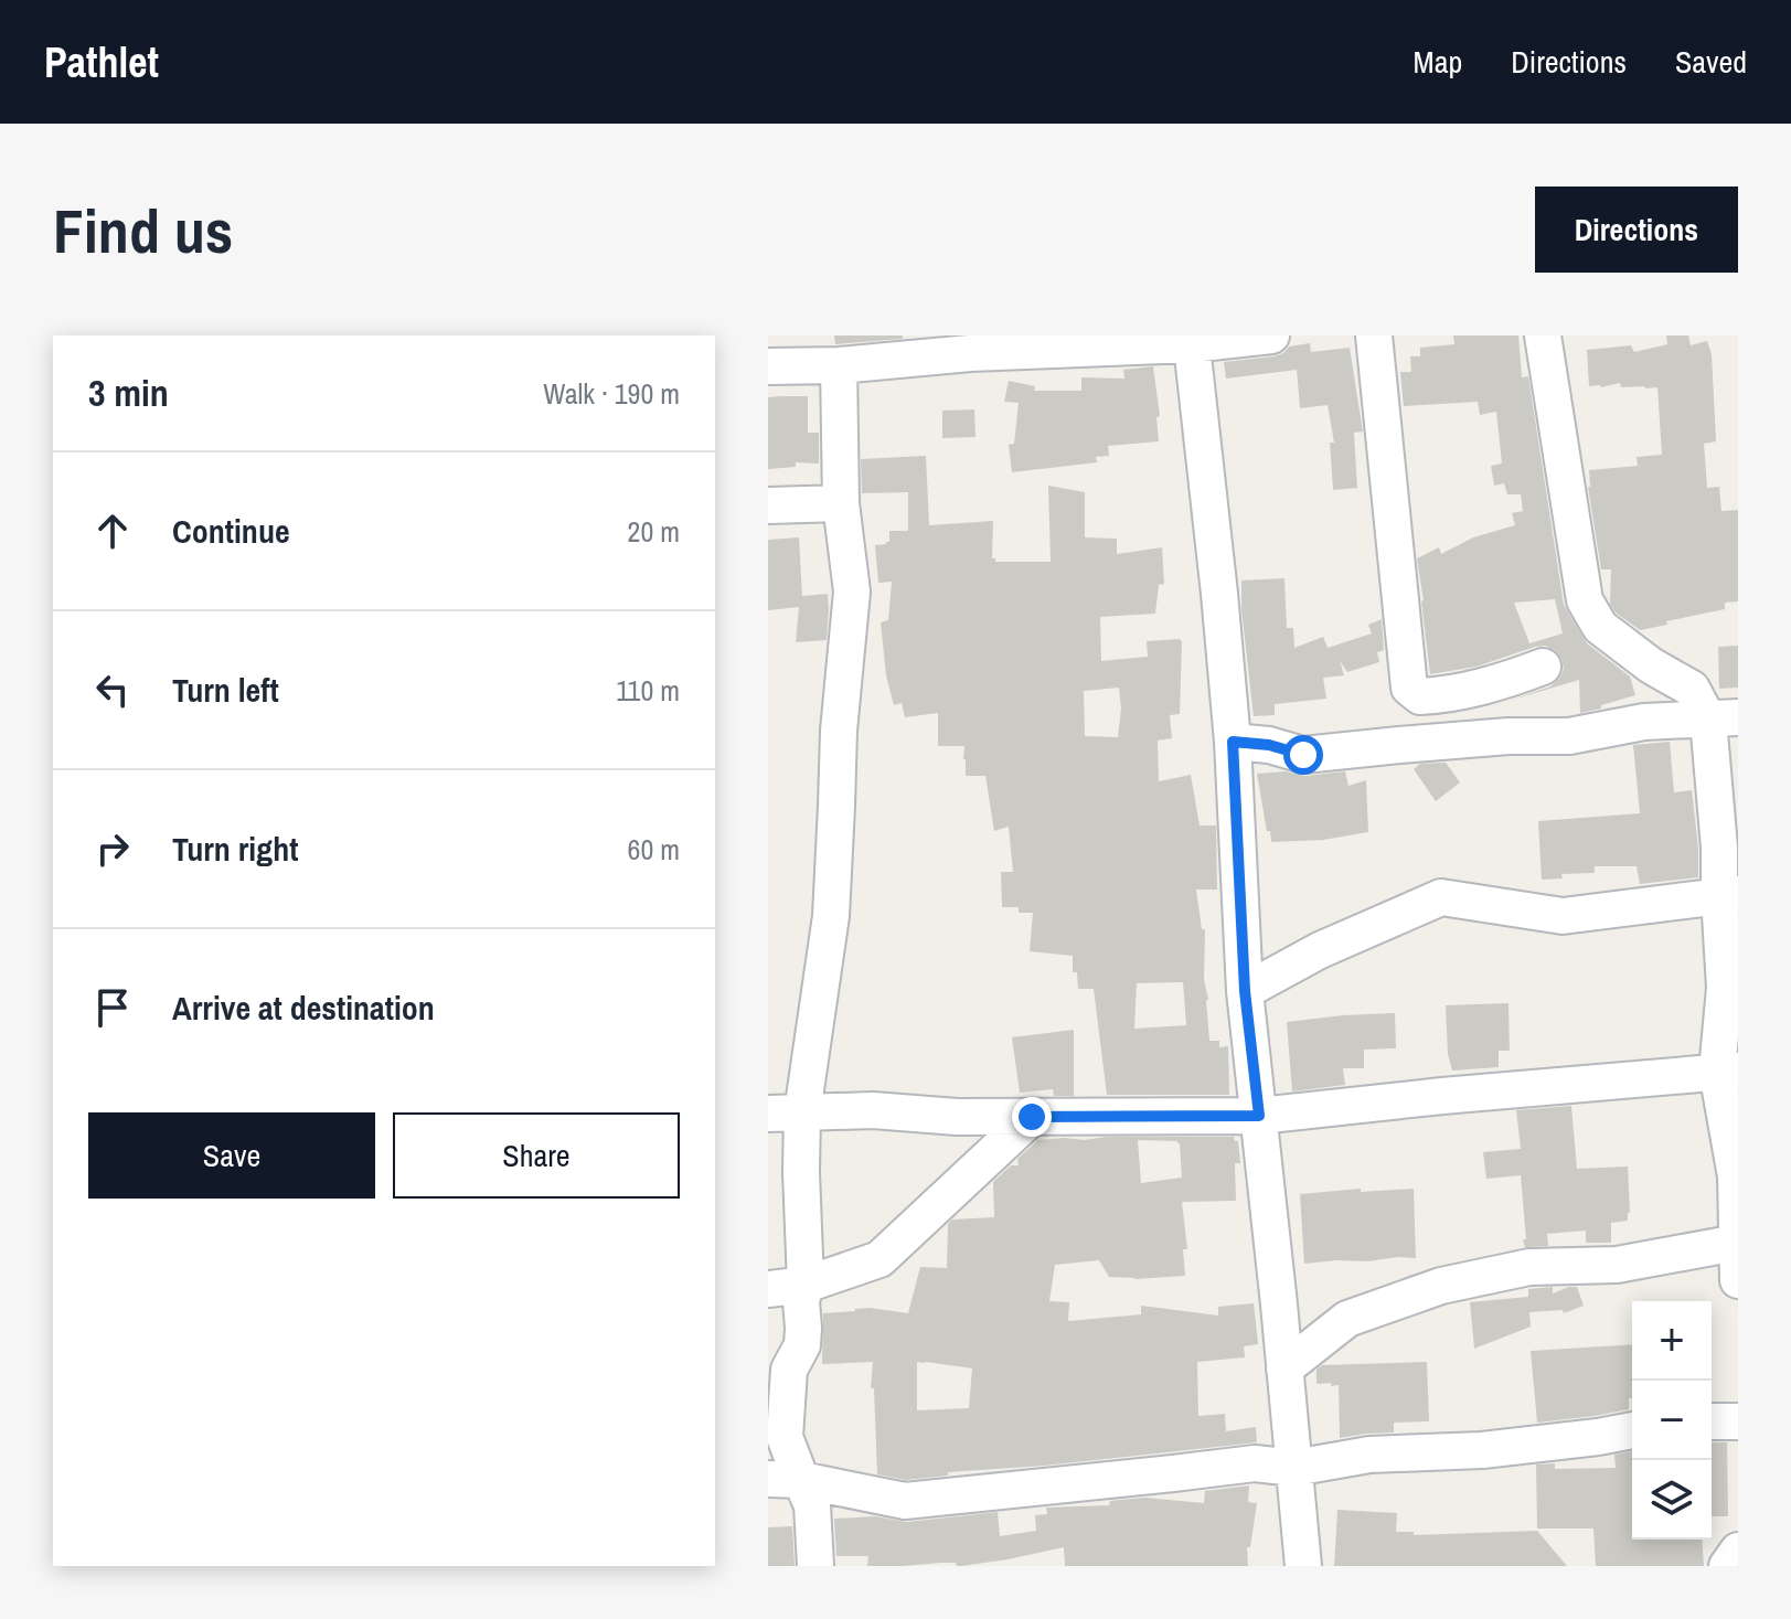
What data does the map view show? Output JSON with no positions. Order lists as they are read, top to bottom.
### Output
{
  "page": {
    "header": "Pathlet",
    "nav": ["Map", "Directions", "Saved"],
    "buttons": [
      "Directions",
      ["Save", "Share"]
    ],
    "title": "Find us",
    "heading": ["3 min", "Walk · 190 m"],
    "list": [
      ["Continue", "20 m"],
      ["Turn left", "110 m"],
      ["Turn right", "60 m"],
      "Arrive at destination"
    ],
    "map_buttons": ["+", "−"]
  }
}
